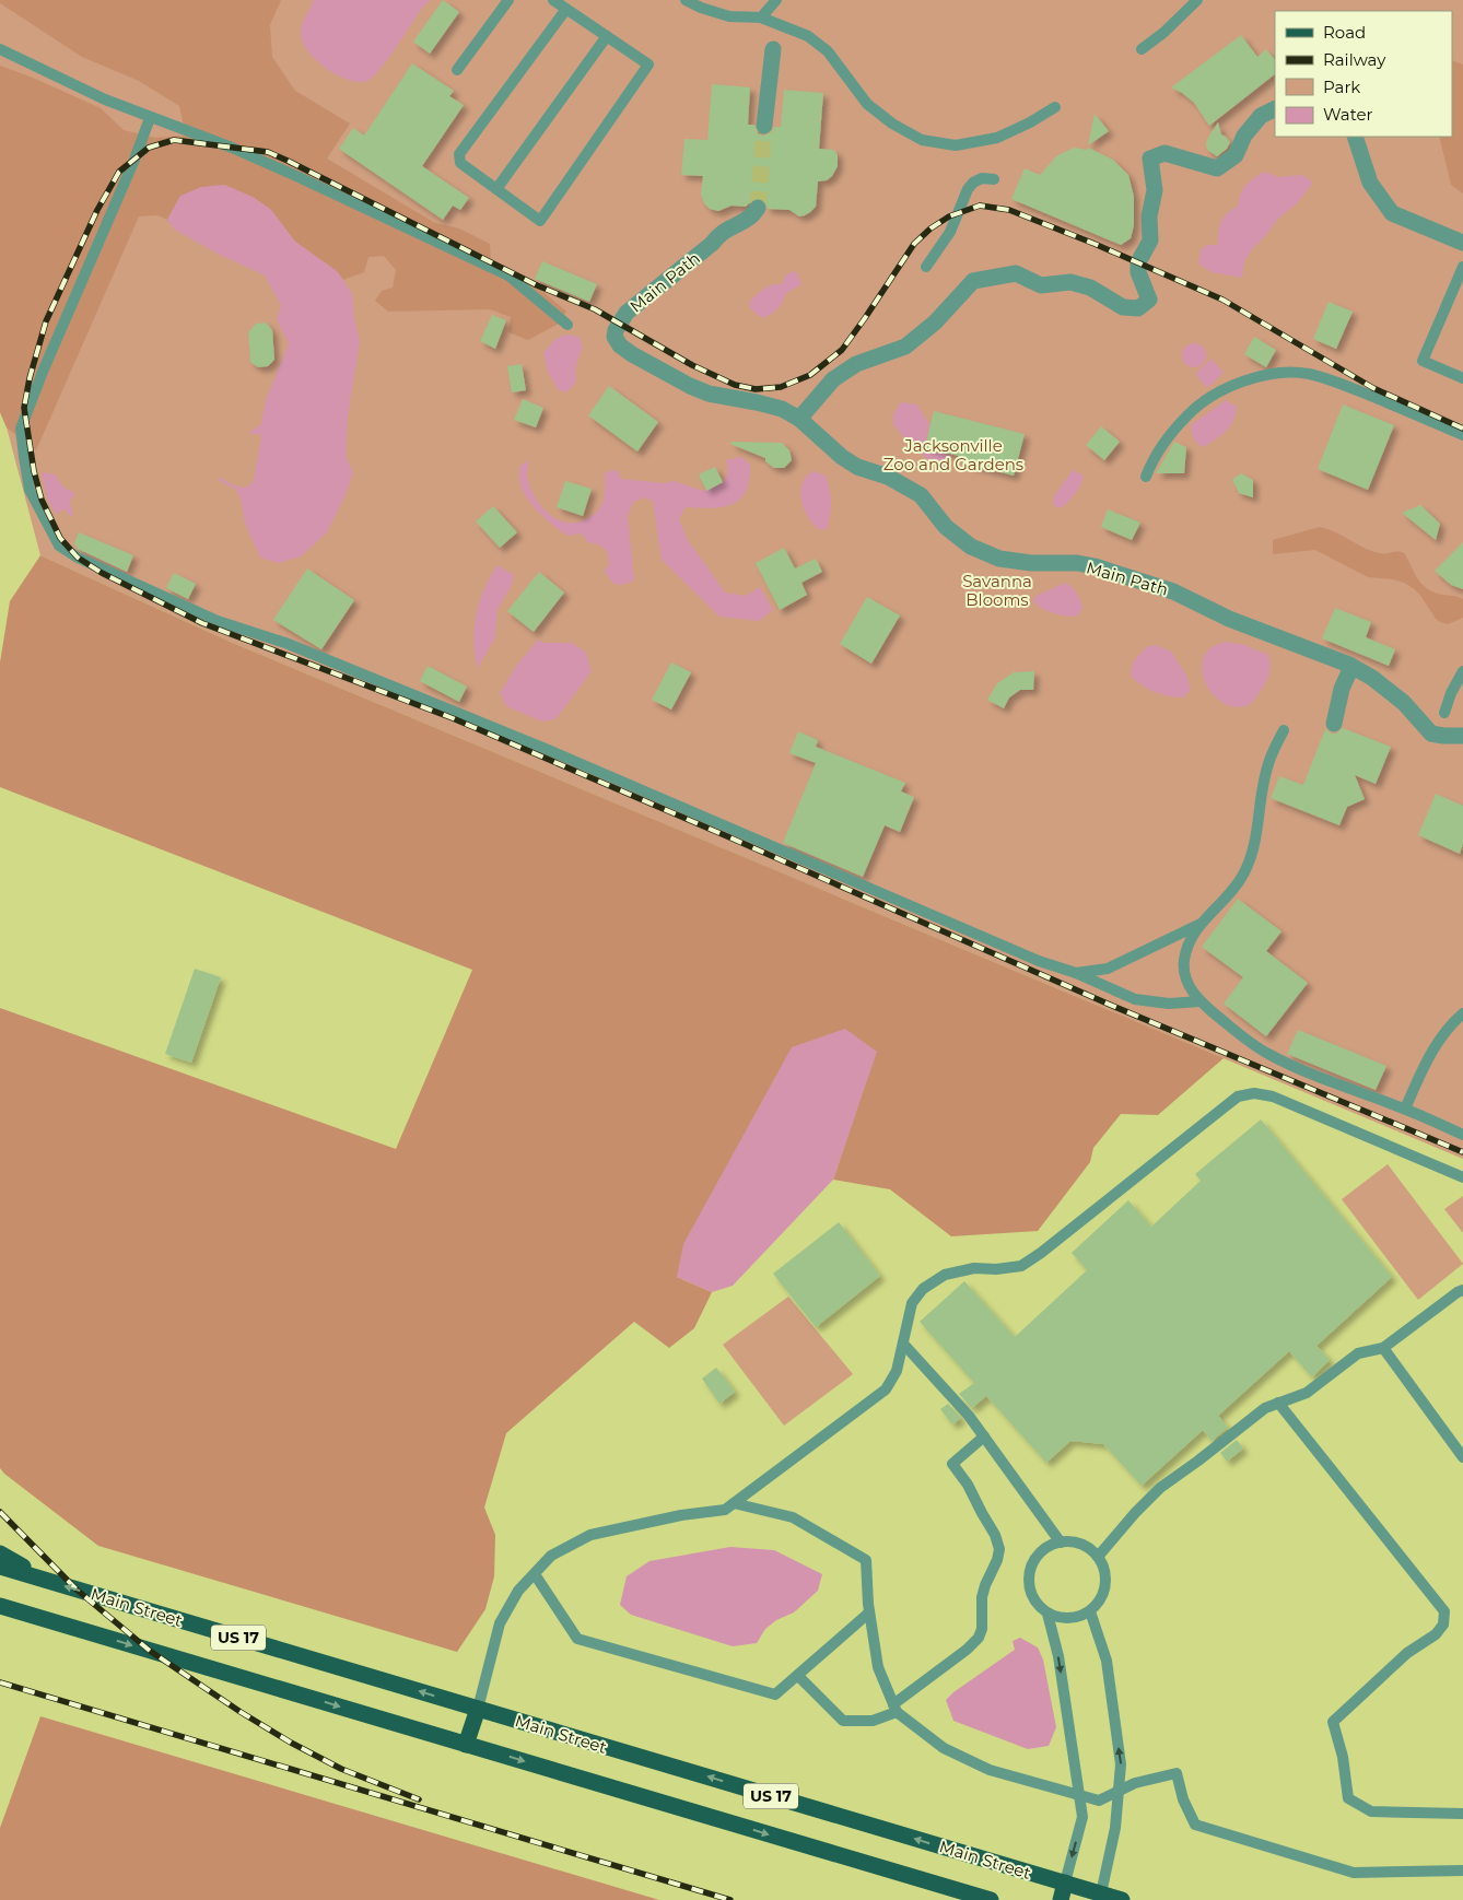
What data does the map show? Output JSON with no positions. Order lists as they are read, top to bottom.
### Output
{
  "streets": {
    "main road": ["Main Street", "US 17"],
    "street": ["Main Path"]
  },
  "parks": ["Jacksonville Zoo and Gardens", "Savanna Blooms"],
  "legend": [
    "Road",
    "Railway",
    "Park",
    "Water"
  ]
}
